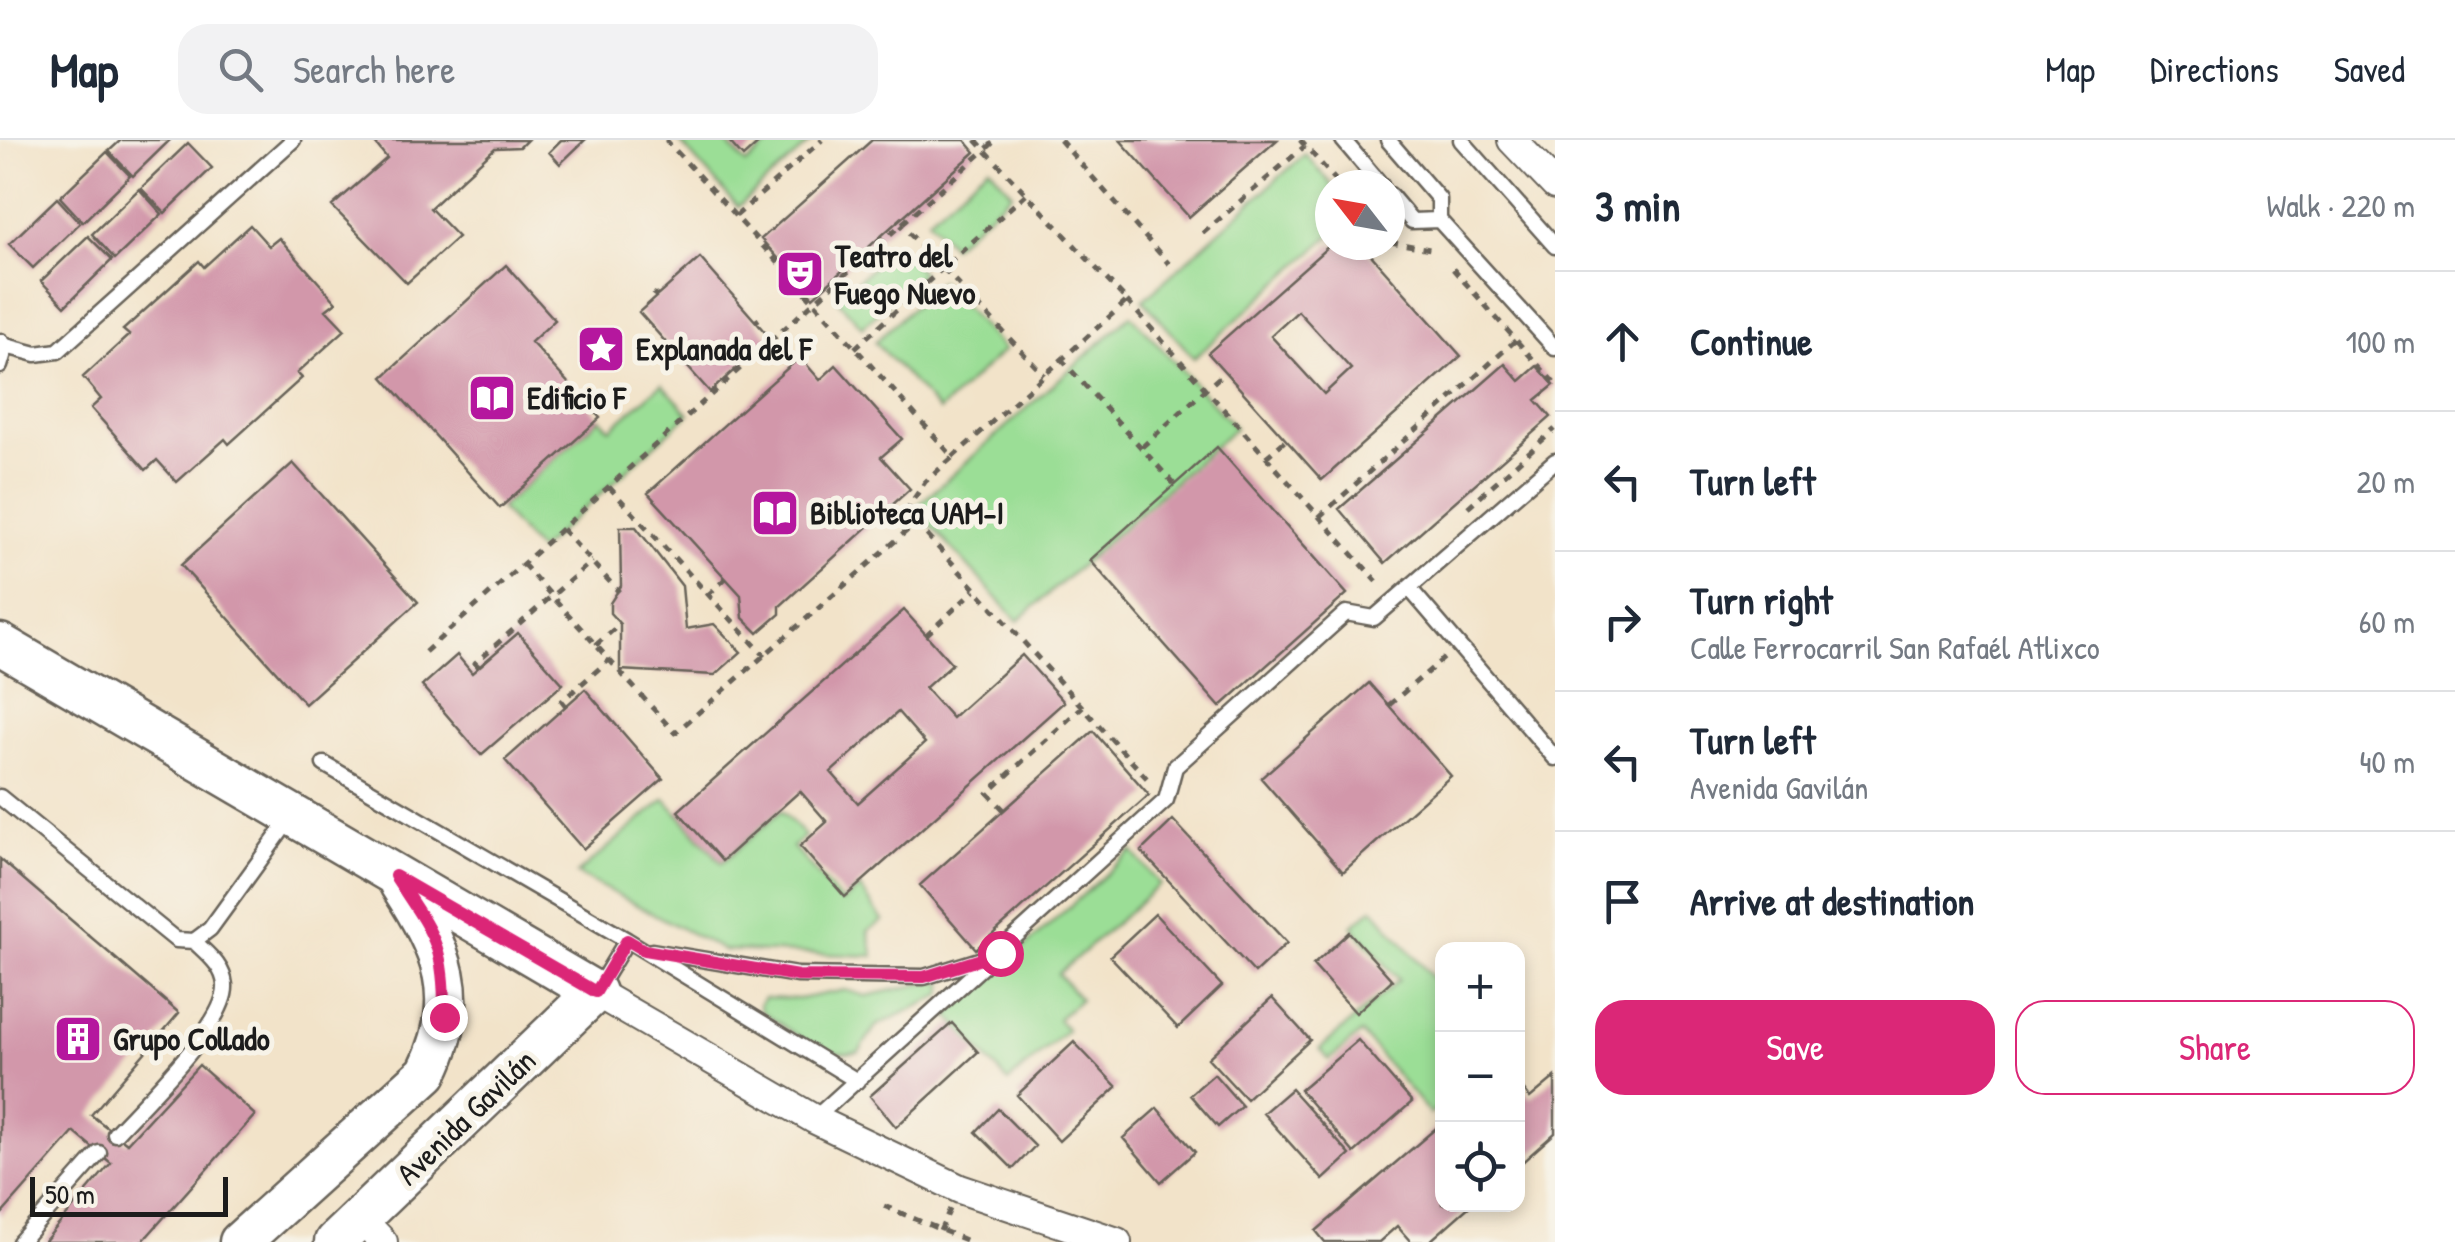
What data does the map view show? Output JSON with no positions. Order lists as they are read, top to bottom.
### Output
{
  "streets": {
    "main road": ["Avenida Gavilán"]
  },
  "places": {
    "theatre": ["Teatro del Fuego Nuevo"],
    "place": ["Explanada del F"],
    "library": ["Edificio F", "Biblioteca UAM-I"],
    "building": ["Grupo Collado"]
  },
  "scale_bar": "50 m",
  "north": "top left",
  "page": {
    "header": "Map",
    "search": "Search here",
    "nav": ["Map", "Directions", "Saved"],
    "heading": ["3 min", "Walk · 220 m"],
    "list": [
      ["Continue", "100 m"],
      ["Turn left", "20 m"],
      ["Turn right", "Calle Ferrocarril San Rafaél Atlixco", "60 m"],
      ["Turn left", "Avenida Gavilán", "40 m"],
      "Arrive at destination"
    ],
    "map_buttons": ["+", "−"],
    "buttons": ["Save", "Share"],
    "scale": "50 m"
  }
}
